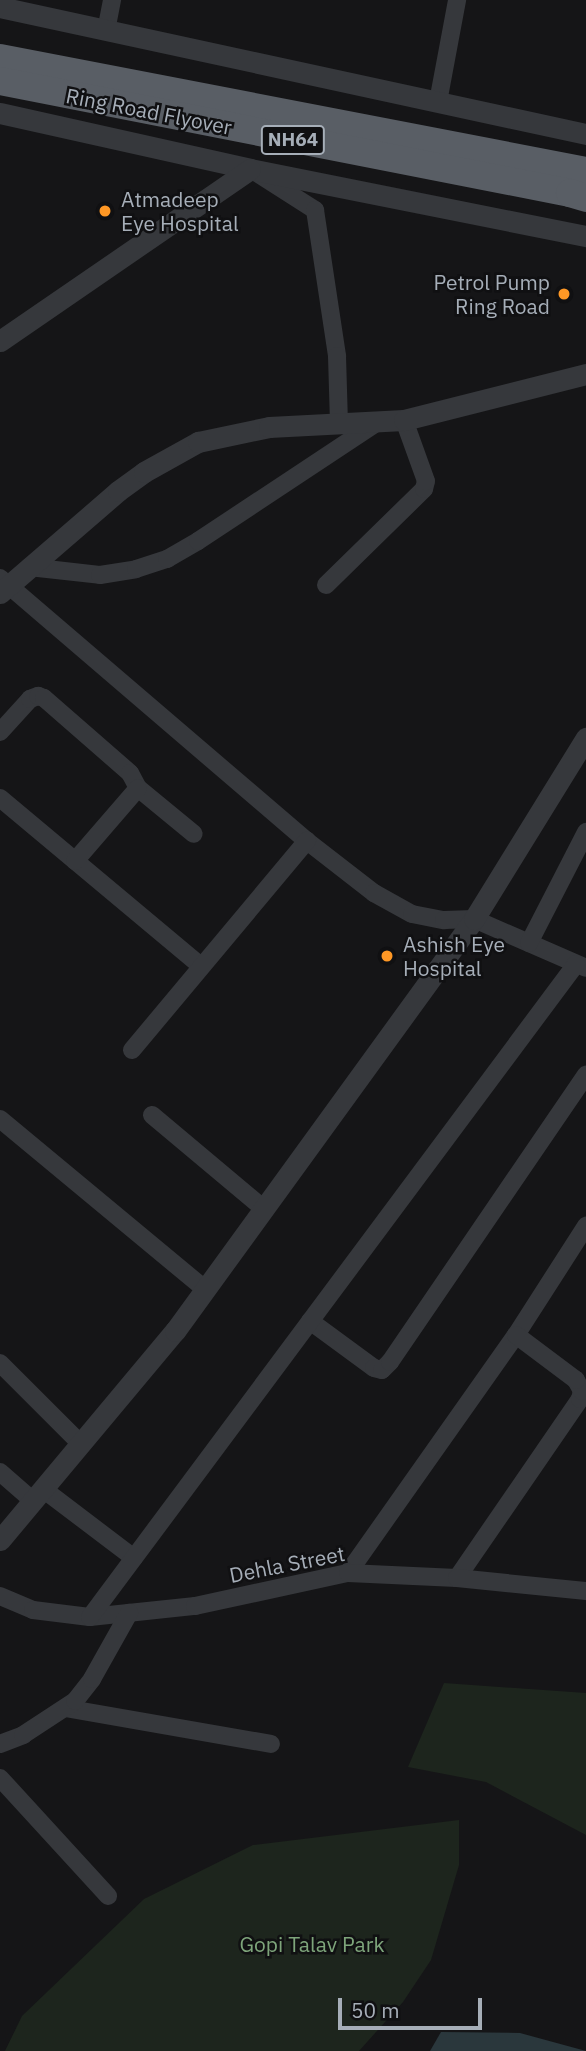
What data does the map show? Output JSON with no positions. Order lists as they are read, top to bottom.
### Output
{
  "streets": {
    "highway": ["Ring Road Flyover", "NH64"],
    "street": ["Dehla Street"]
  },
  "parks": ["Gopi Talav Park"],
  "places": ["Atmadeep Eye Hospital", "Petrol Pump Ring Road", "Ashish Eye Hospital"],
  "scale_bar": "50 m"
}
